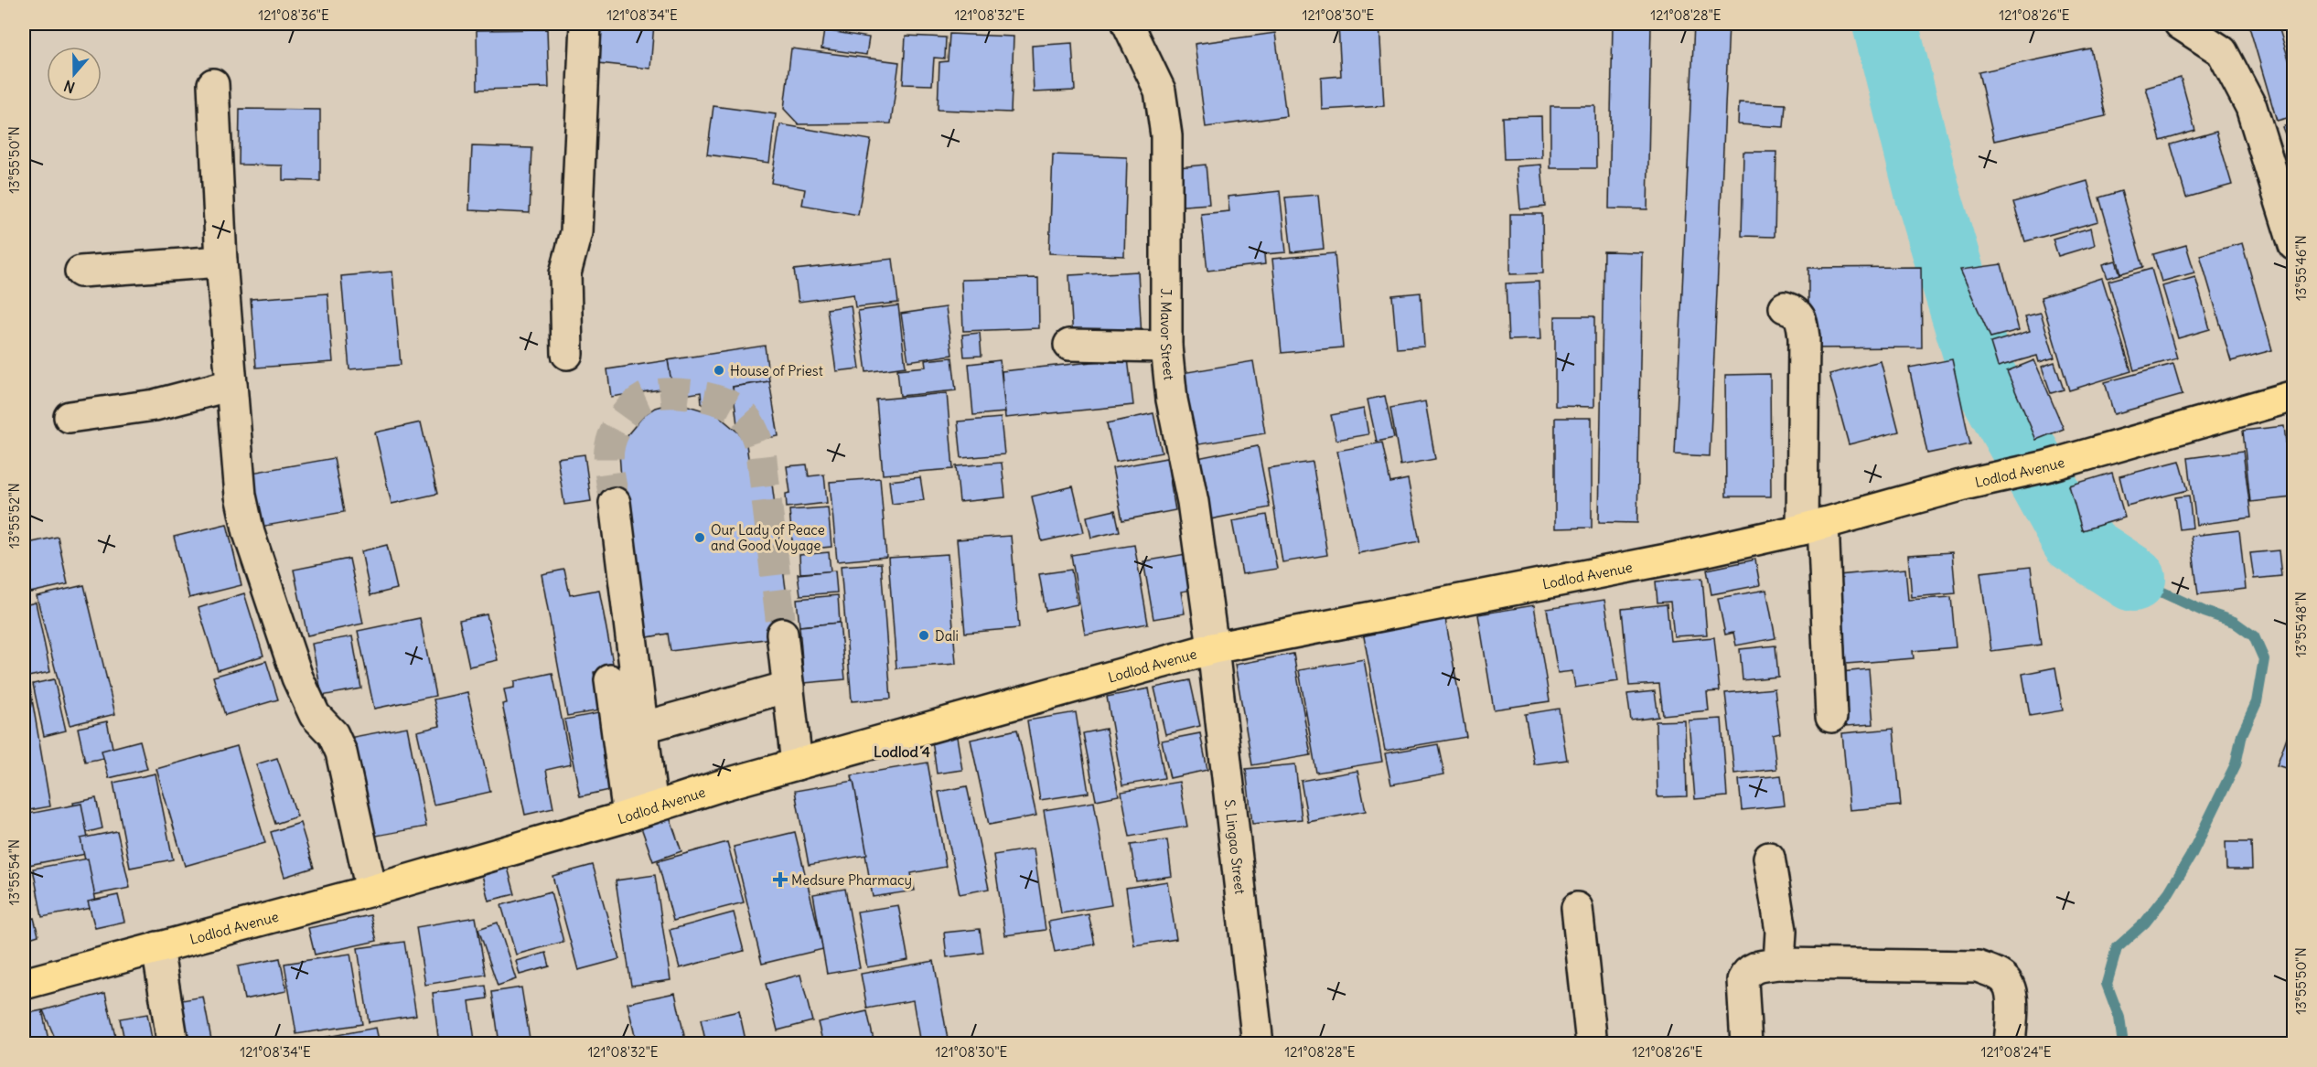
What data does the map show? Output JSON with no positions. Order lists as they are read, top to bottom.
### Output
{
  "streets": {
    "main road": ["Lodlod Avenue"],
    "street": ["J. Mavor Street", "S. Lingao Street"]
  },
  "crossings": [
    ["J. Mavor Street", "Lodlod Avenue"],
    ["J. Mavor Street", "S. Lingao Street"],
    ["Lodlod Avenue", "S. Lingao Street"]
  ],
  "districts": ["Lodlod 4"],
  "places": {
    "other": ["House of Priest", "Our Lady of Peace and Good Voyage", "Dali"],
    "health": ["Medsure Pharmacy"]
  },
  "north": "bottom",
  "coordinates": [
    "121°08'36\"E",
    "121°08'34\"E",
    "121°08'32\"E",
    "121°08'30\"E",
    "121°08'28\"E",
    "121°08'26\"E",
    "13°55'50\"N",
    "13°55'46\"N",
    "13°55'52\"N",
    "13°55'48\"N",
    "13°55'54\"N",
    "121°08'24\"E"
  ]
}
